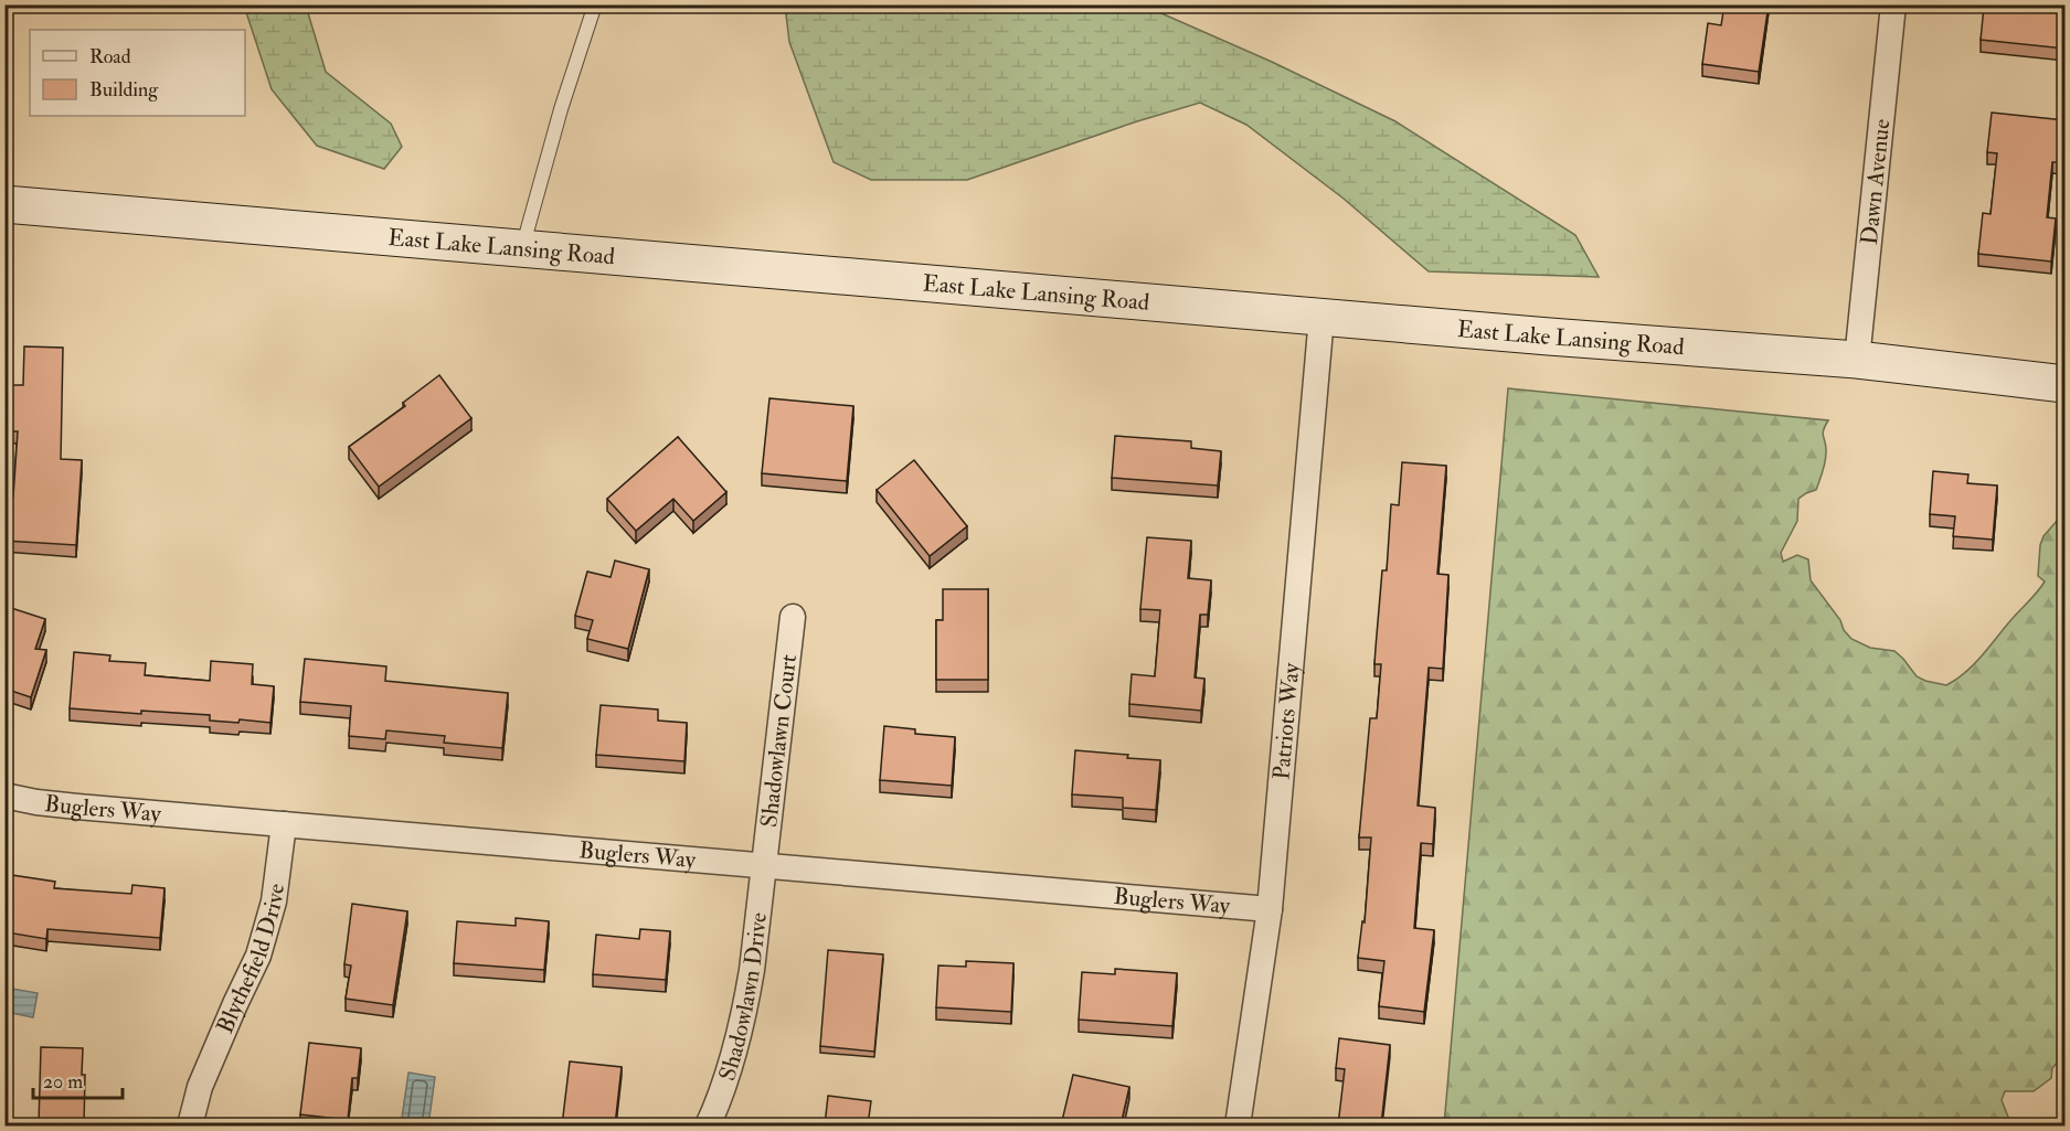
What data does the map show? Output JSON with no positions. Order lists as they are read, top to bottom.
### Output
{
  "streets": {
    "main road": ["East Lake Lansing Road"],
    "street": [
      "Dawn Avenue",
      "Patriots Way",
      "Shadowlawn Court",
      "Buglers Way",
      "Blythefield Drive",
      "Shadowlawn Drive"
    ]
  },
  "crossings": [
    ["Dawn Avenue", "East Lake Lansing Road"],
    ["East Lake Lansing Road", "Patriots Way"],
    ["Patriots Way", "Buglers Way"],
    ["Shadowlawn Court", "Buglers Way"],
    ["Shadowlawn Court", "Shadowlawn Drive"],
    ["Buglers Way", "Blythefield Drive"],
    ["Buglers Way", "Shadowlawn Drive"]
  ],
  "legend": ["Road", "Building"],
  "scale_bar": "20 m"
}
